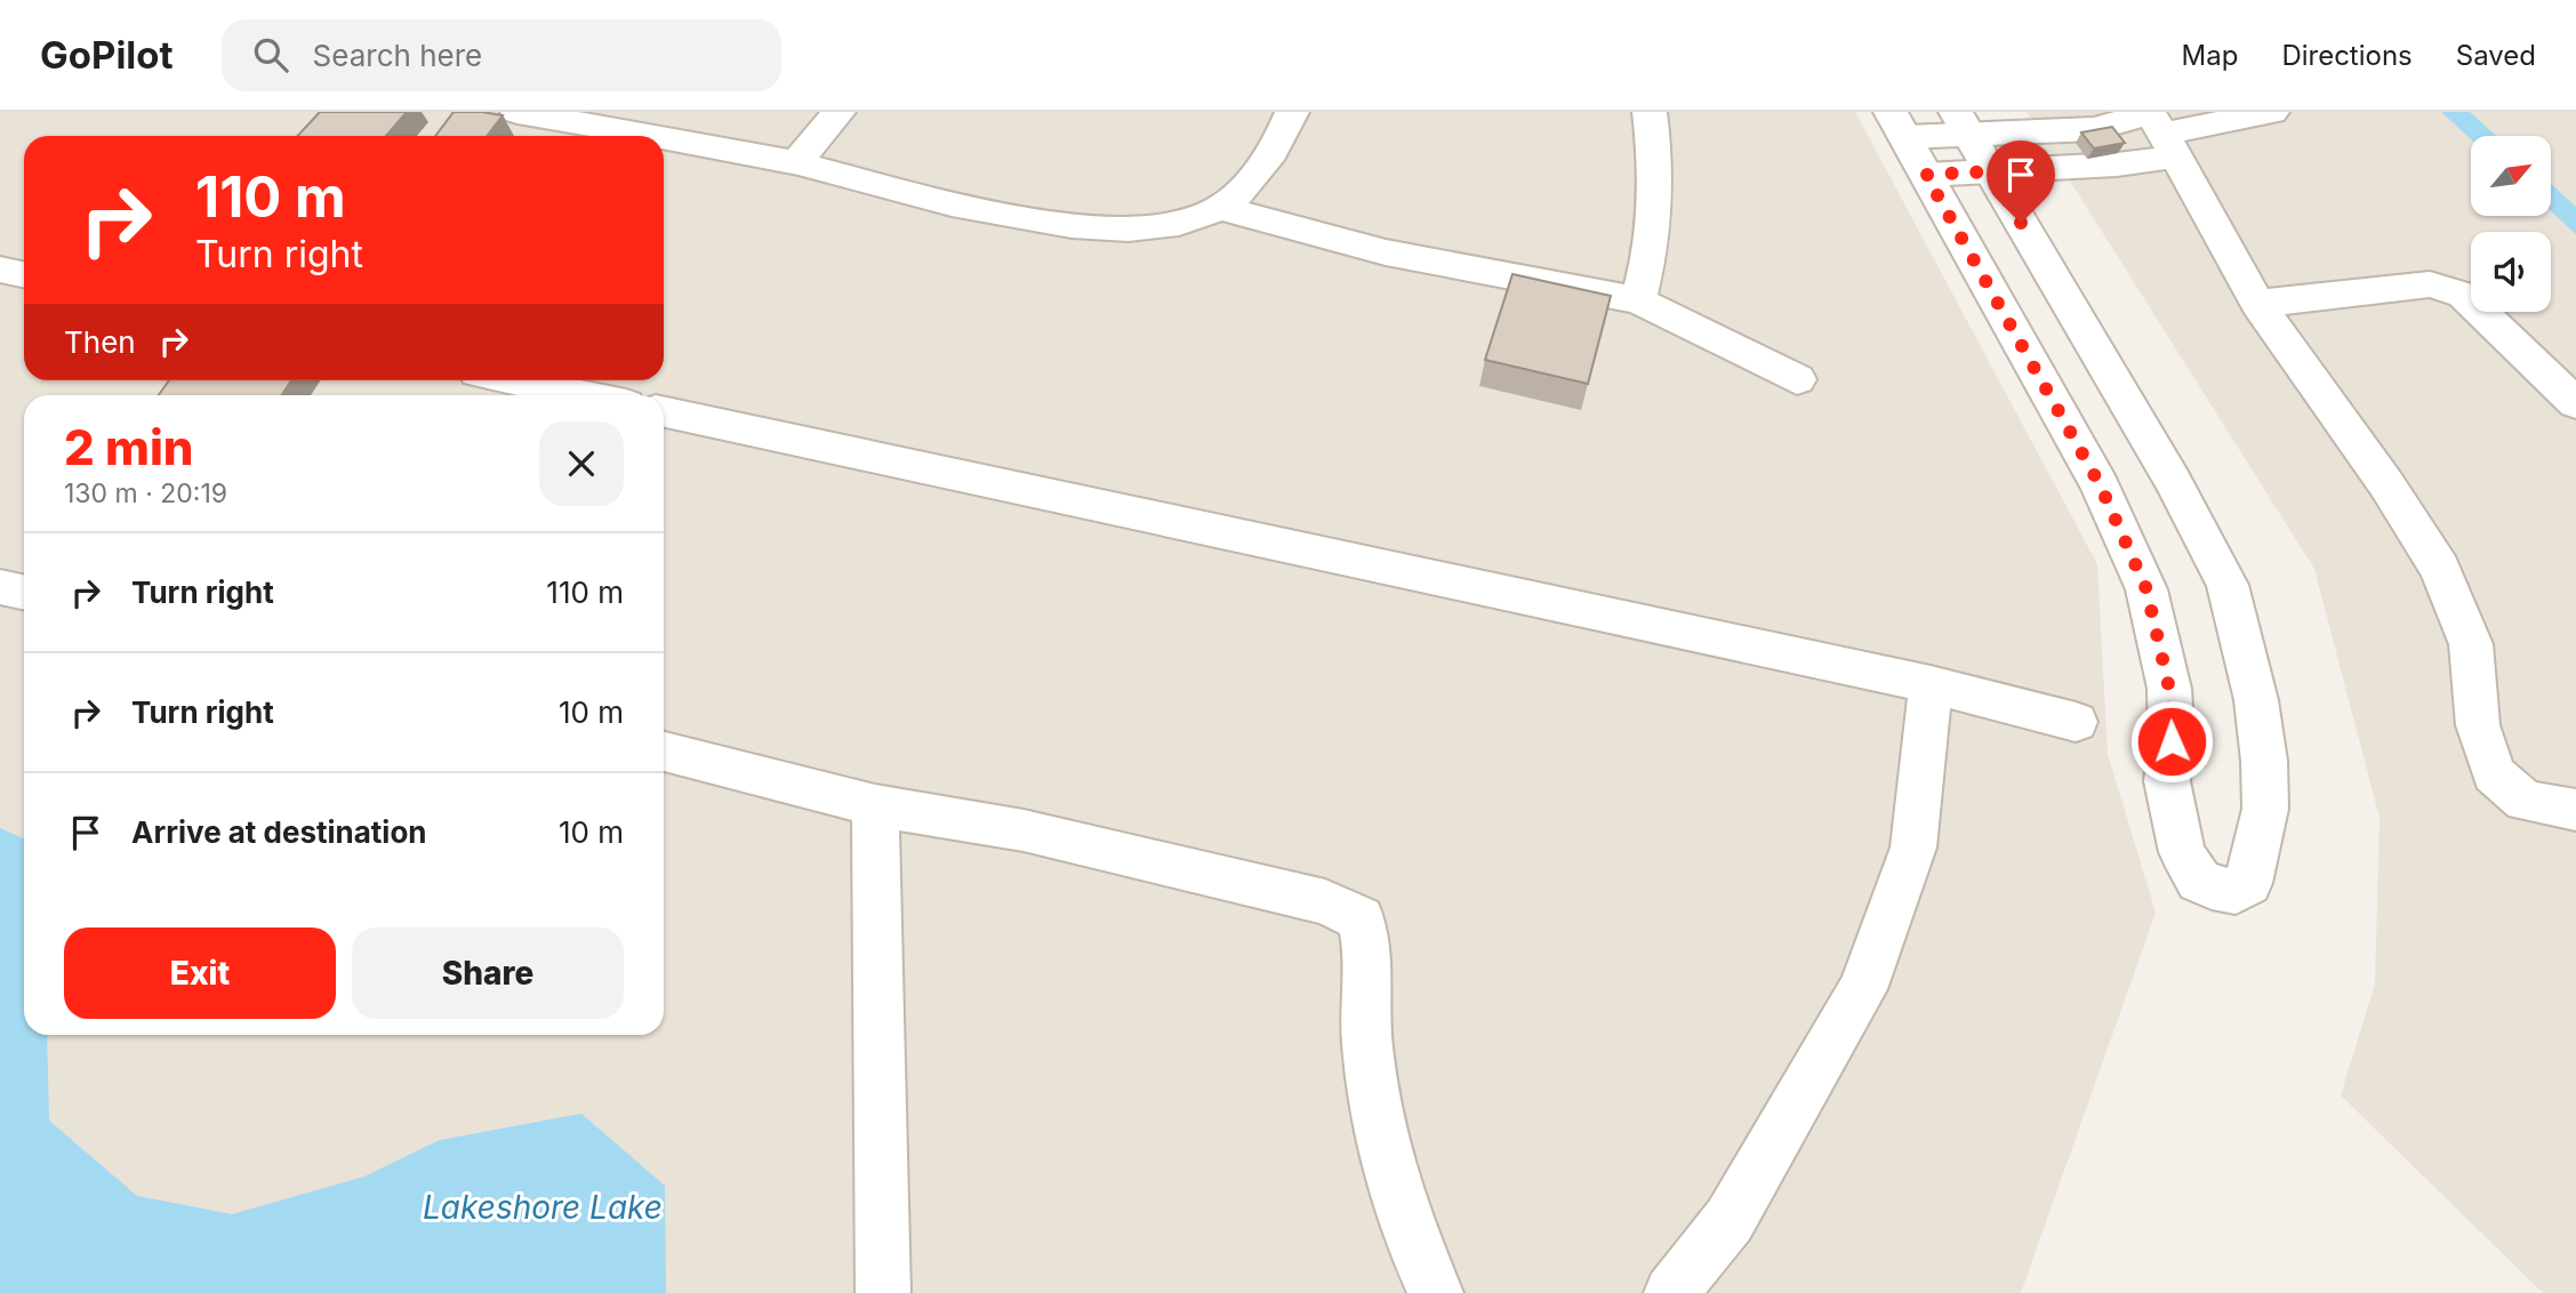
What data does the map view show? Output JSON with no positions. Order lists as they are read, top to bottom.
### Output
{
  "water": ["Lakeshore Lake"],
  "north": "top right",
  "page": {
    "header": "GoPilot",
    "search": "Search here",
    "nav": ["Map", "Directions", "Saved"],
    "turn": ["110 m", "Turn right"],
    "then": "Then",
    "heading": ["2 min", "130 m · 20:19"],
    "list": [
      {
        "name": "Turn right",
        "value": "110 m"
      },
      {
        "name": "Turn right",
        "value": "10 m"
      },
      {
        "name": "Arrive at destination",
        "value": "10 m"
      }
    ],
    "buttons": ["Exit", "Share"]
  }
}
